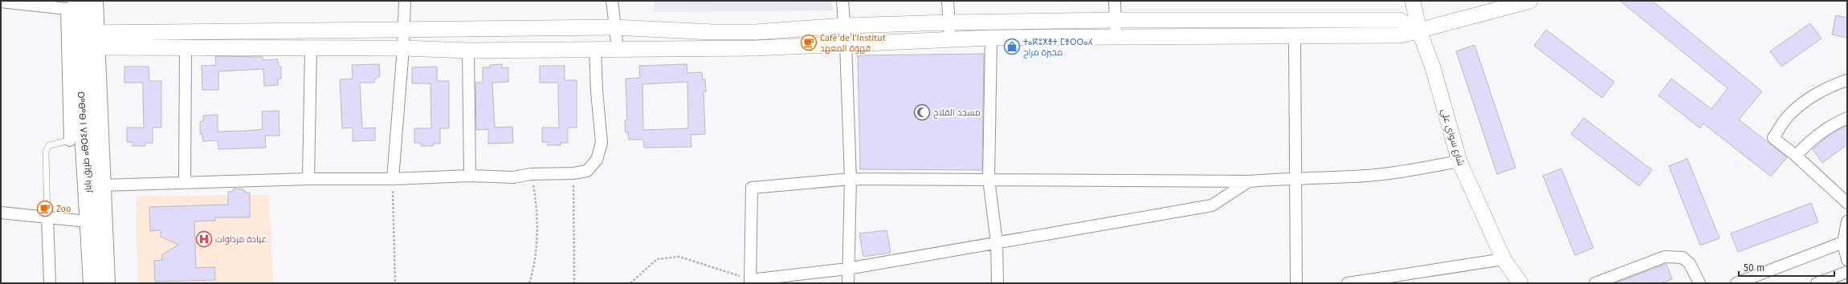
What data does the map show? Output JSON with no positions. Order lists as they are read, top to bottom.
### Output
{
  "streets": {
    "main road": ["طريق بابار ⴰⴱⵔⵉⴷ ⵏ ⴱⴰⴱⴰⵔ"],
    "street": ["شارع سواي علي"]
  },
  "places": {
    "cafe": ["Café de l'Institut قهوة المعهد", "Zoo"],
    "shop": ["ⵜⴰⴽⵓⵅⴻⵜ ⵎⴻⵔⵔⴰⵃ مخبزة مراح"],
    "mosque": ["مسجد الفلاح"],
    "hospital": ["عيادة مزداوات"]
  },
  "scale_bar": "50 m"
}
